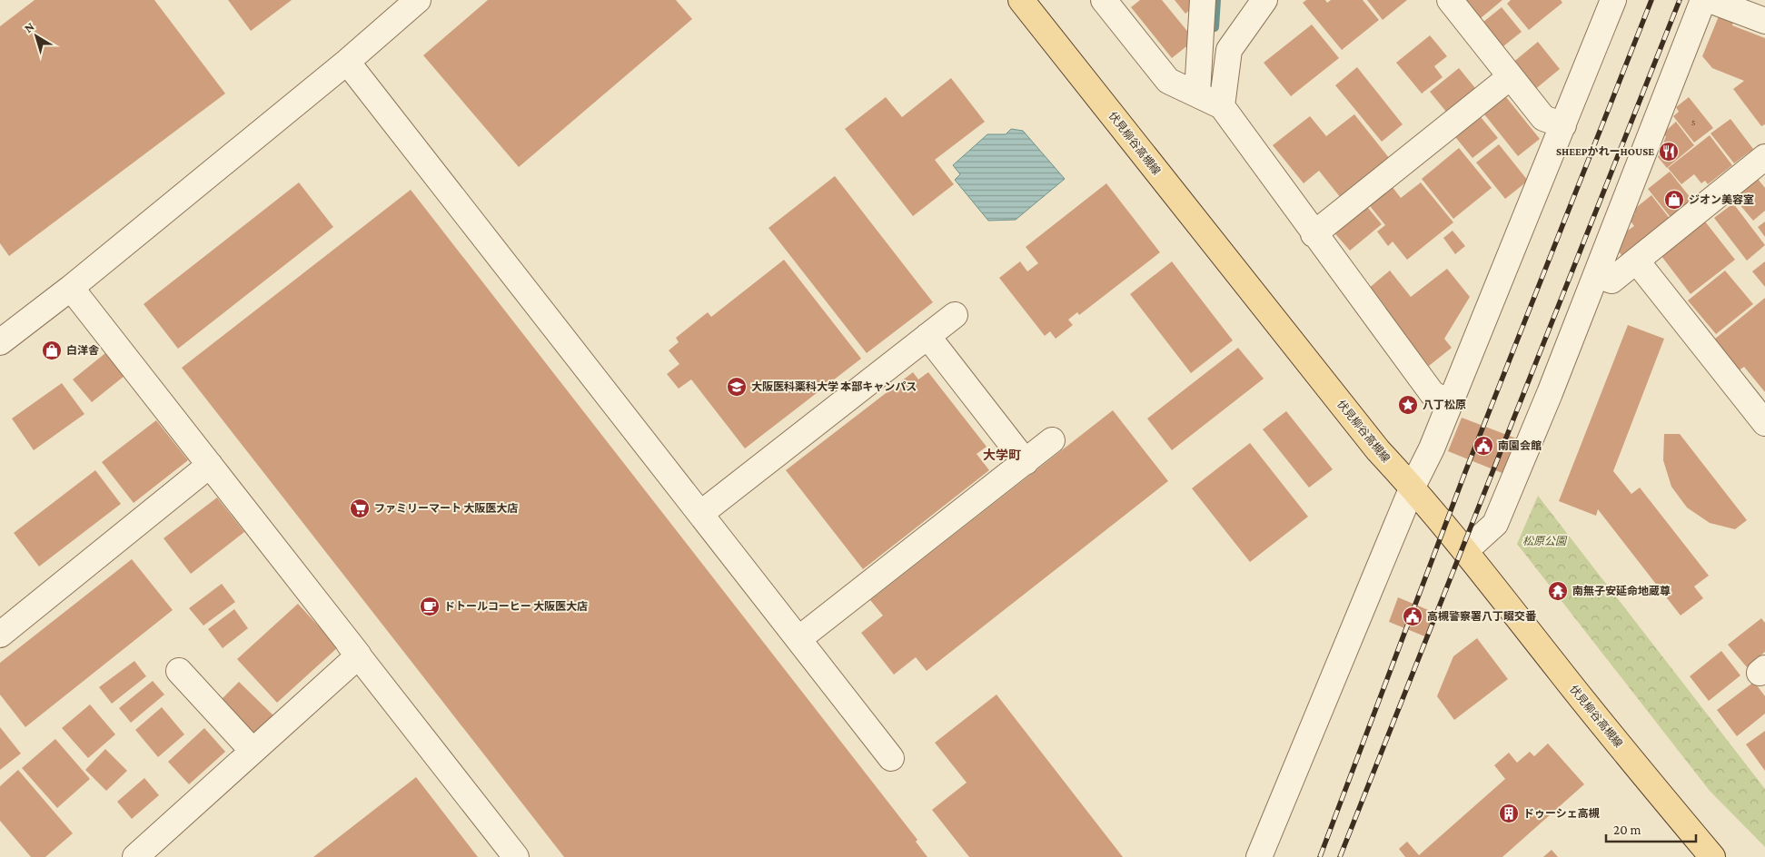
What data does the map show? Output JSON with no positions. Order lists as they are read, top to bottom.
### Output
{
  "streets": {
    "main road": ["伏見柳谷高槻線"]
  },
  "districts": ["大学町"],
  "parks": ["松原公園"],
  "places": {
    "restaurant": ["SHEEPかれーHOUSE"],
    "shop": ["ジオン美容室", "白洋舎"],
    "school or university": ["大阪医科薬科大学 本部キャンパス"],
    "place": ["八丁松原"],
    "public building": ["南園会館", "高槻警察署八丁畷交番"],
    "supermarket": ["ファミリーマート 大阪医大店"],
    "temple": ["南無子安延命地蔵尊"],
    "cafe": ["ドトールコーヒー 大阪医大店"],
    "building": ["ドゥーシェ高槻"]
  },
  "house_numbers": ["5"],
  "scale_bar": "20 m",
  "north": "top left"
}
